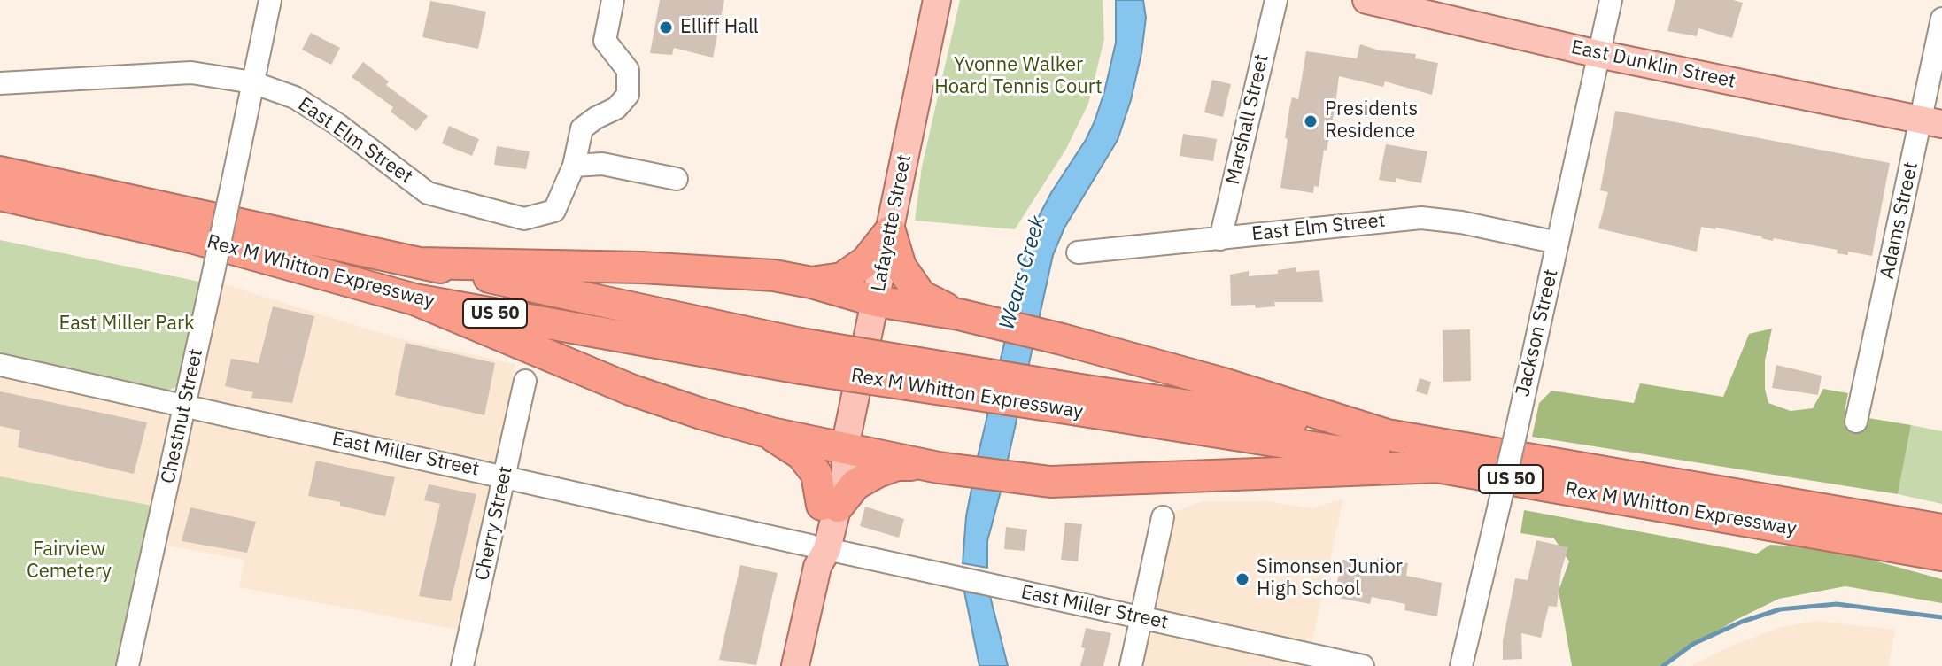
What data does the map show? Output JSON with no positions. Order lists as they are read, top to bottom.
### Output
{
  "streets": {
    "highway": ["Rex M Whitton Expressway", "US 50"],
    "main road": ["East Dunklin Street", "Lafayette Street"],
    "street": [
      "Marshall Street",
      "East Elm Street",
      "Adams Street",
      "Jackson Street",
      "Chestnut Street",
      "East Miller Street",
      "Cherry Street"
    ]
  },
  "crossings": [
    ["East Dunklin Street", "Adams Street"],
    ["East Dunklin Street", "Jackson Street"],
    ["Marshall Street", "East Elm Street"],
    ["East Elm Street", "Jackson Street"],
    ["East Elm Street", "Chestnut Street"],
    ["Lafayette Street", "East Miller Street"],
    ["Chestnut Street", "East Miller Street"],
    ["East Miller Street", "Cherry Street"]
  ],
  "water": ["Wears Creek"],
  "parks": ["Yvonne Walker Hoard Tennis Court", "East Miller Park", "Fairview Cemetery"],
  "places": ["Elliff Hall", "Presidents Residence", "Simonsen Junior High School"]
}
